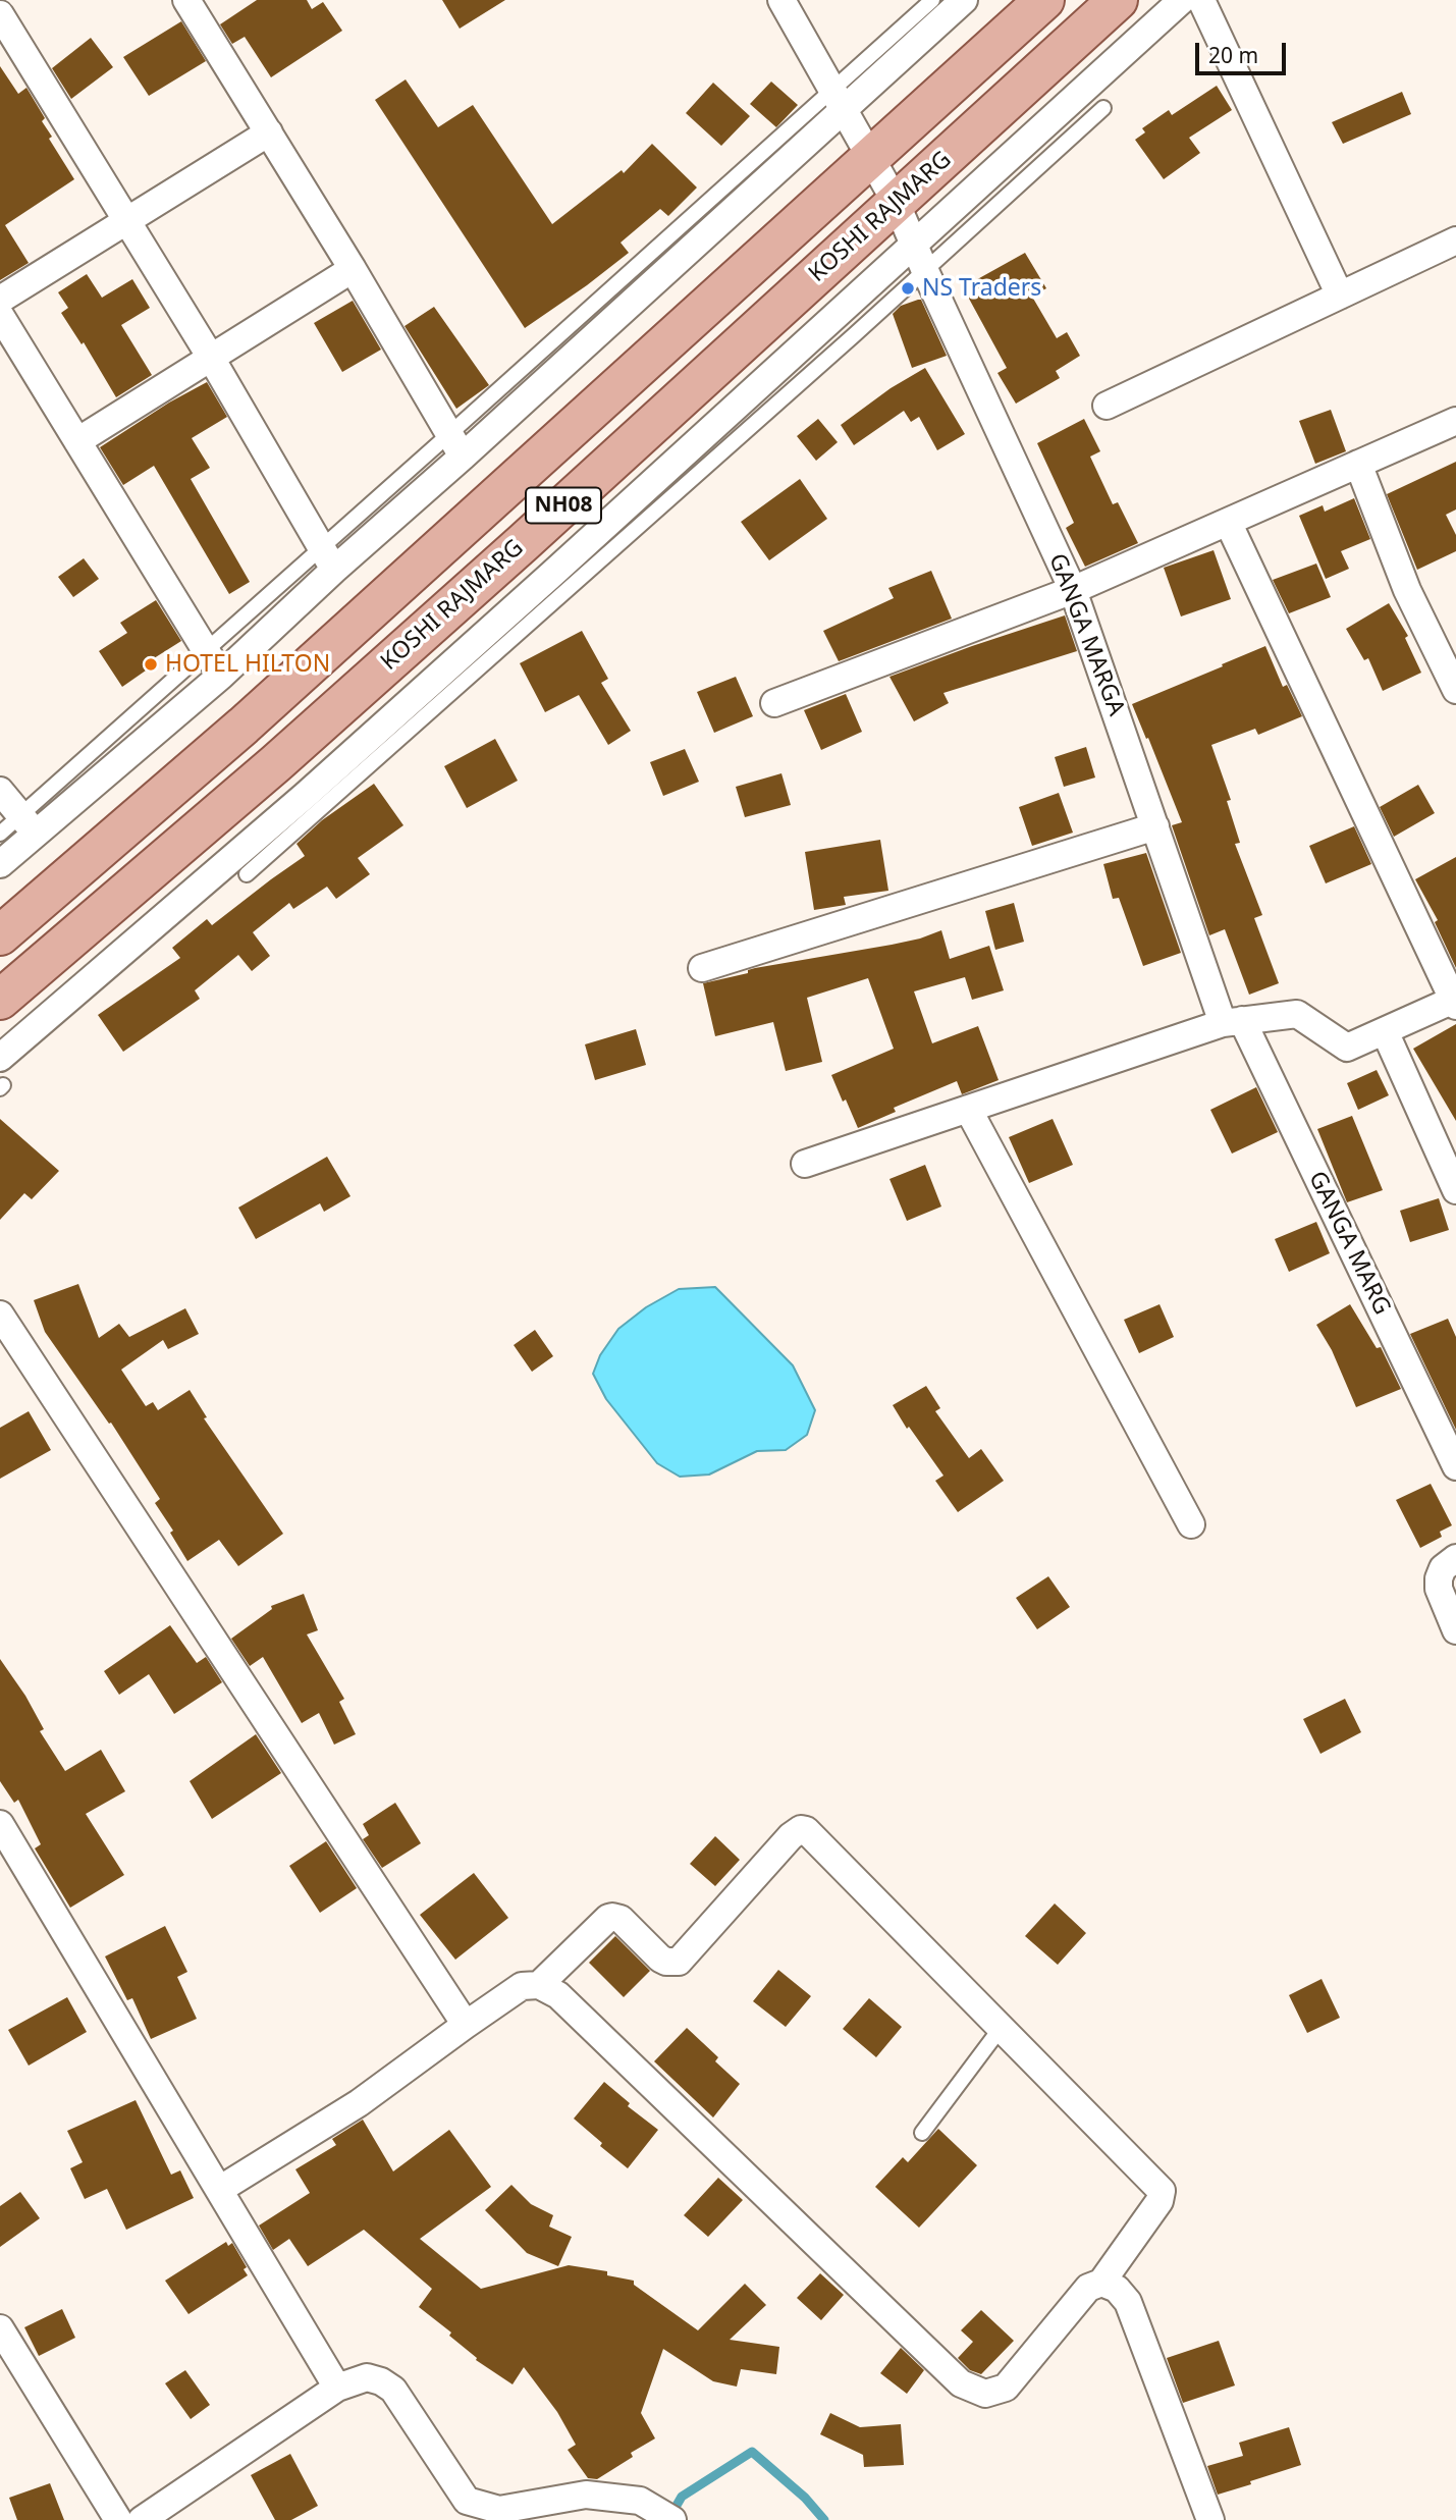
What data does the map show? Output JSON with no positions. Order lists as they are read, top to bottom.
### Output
{
  "streets": {
    "main road": ["KOSHI RAJMARG", "NH08"],
    "street": ["GANGA MARGA", "GANGA MARG"]
  },
  "crossings": [
    ["KOSHI RAJMARG", "GANGA MARGA"],
    ["NH08", "GANGA MARGA"],
    ["GANGA MARGA", "GANGA MARG"]
  ],
  "places": ["NS Traders", "HOTEL HILTON"],
  "scale_bar": "20 m"
}
